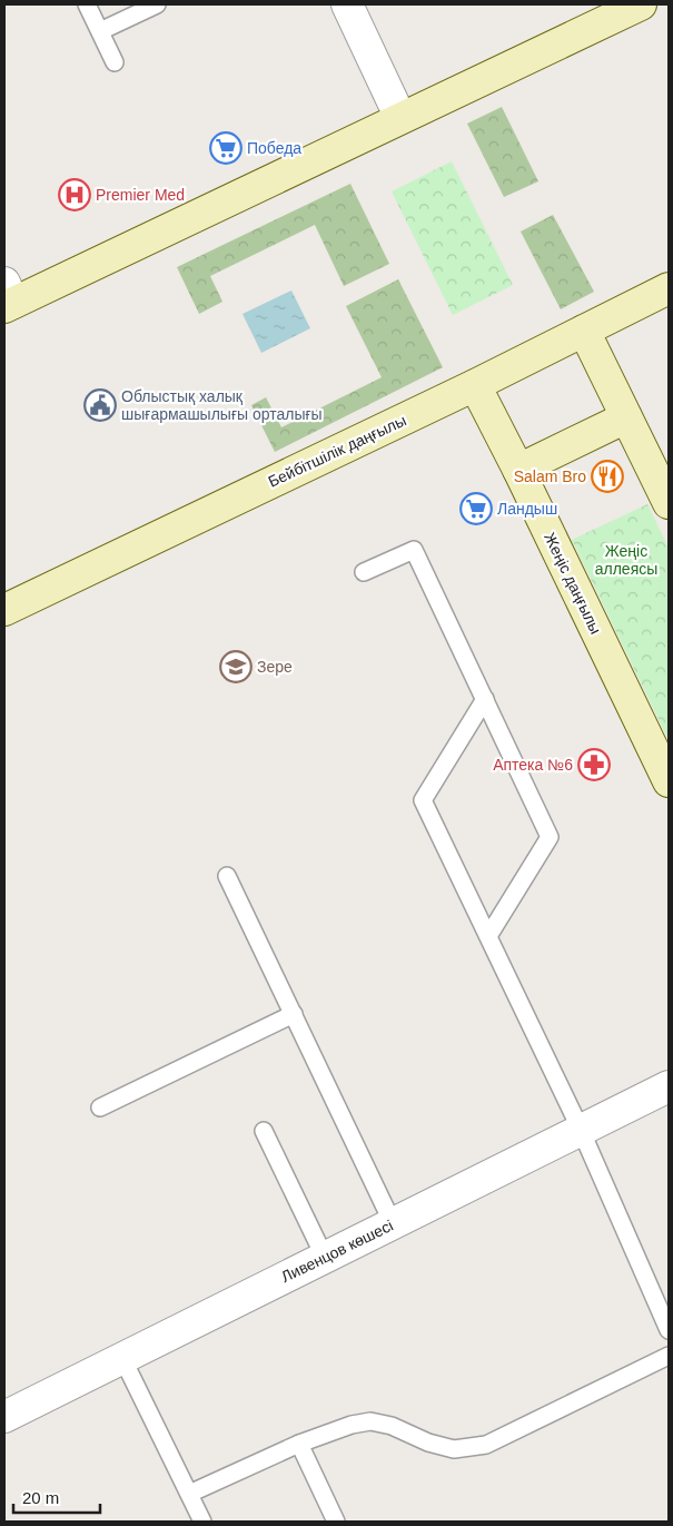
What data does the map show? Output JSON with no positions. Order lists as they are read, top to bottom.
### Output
{
  "streets": {
    "main road": ["Бейбітшілік даңғылы", "Жеңіс даңғылы"],
    "street": ["Ливенцов көшесі"]
  },
  "crossings": [
    ["Бейбітшілік даңғылы", "Жеңіс даңғылы"]
  ],
  "parks": ["Жеңіс аллеясы"],
  "places": {
    "supermarket": ["Победа", "Ландыш"],
    "hospital": ["Premier Med"],
    "public building": ["Облыстық халық шығармашылығы орталығы"],
    "restaurant": ["Salam Bro"],
    "school or university": ["Зере"],
    "pharmacy": ["Аптека №6"]
  },
  "scale_bar": "20 m"
}
